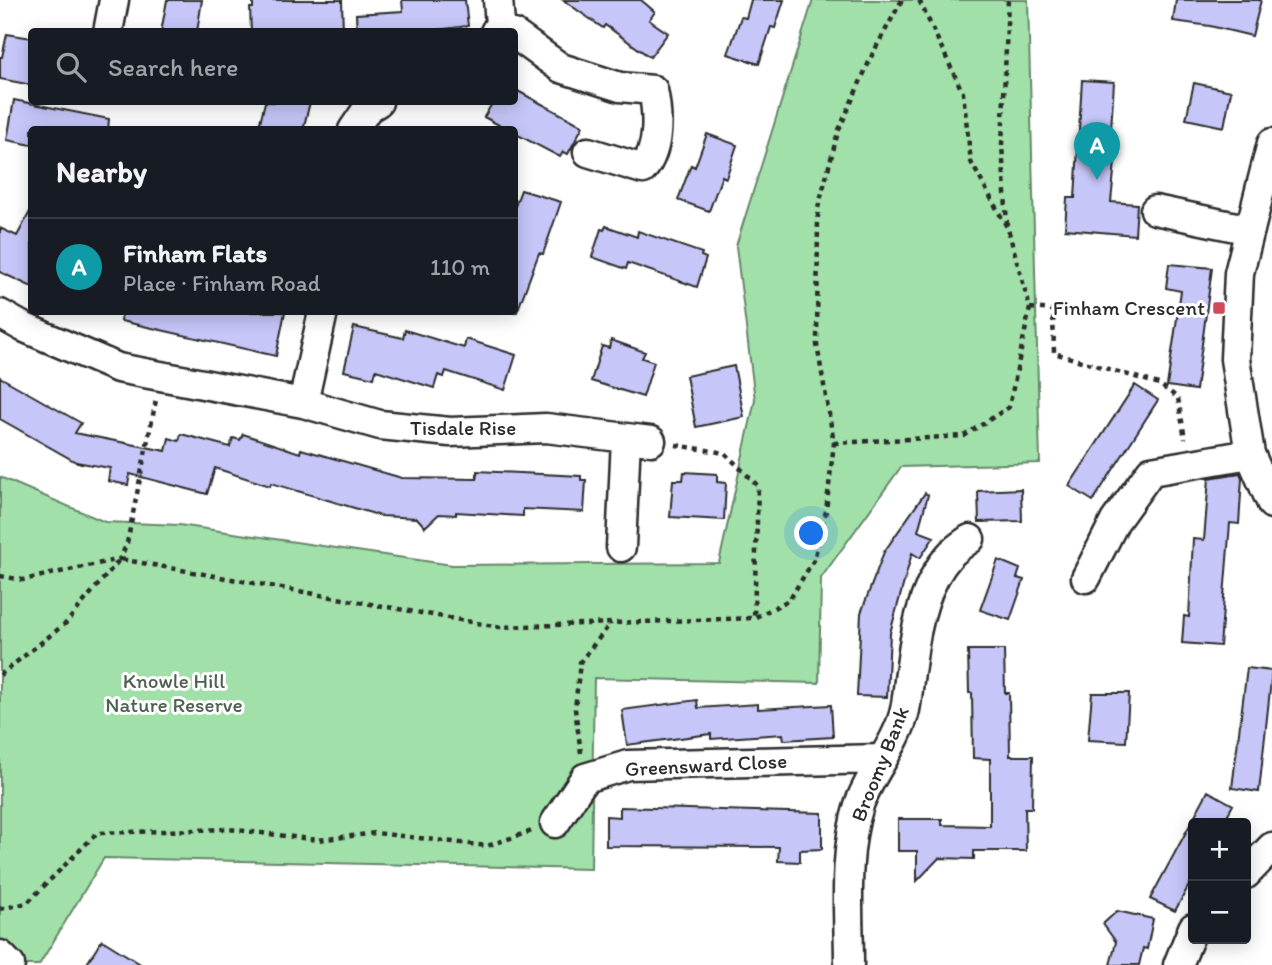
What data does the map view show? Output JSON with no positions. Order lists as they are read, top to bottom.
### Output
{
  "streets": {
    "street": ["Tisdale Rise", "Broomy Bank", "Greensward Close"]
  },
  "crossings": [
    ["Broomy Bank", "Greensward Close"]
  ],
  "parks": ["Knowle Hill Nature Reserve"],
  "places": {
    "transit": ["Finham Crescent"]
  },
  "page": {
    "search": "Search here",
    "pins": "A",
    "heading": "Nearby",
    "list": [
      {
        "mark": "A",
        "name": "Finham Flats",
        "note": "Place · Finham Road",
        "value": "110 m"
      }
    ],
    "map_buttons": ["+", "−"]
  }
}
